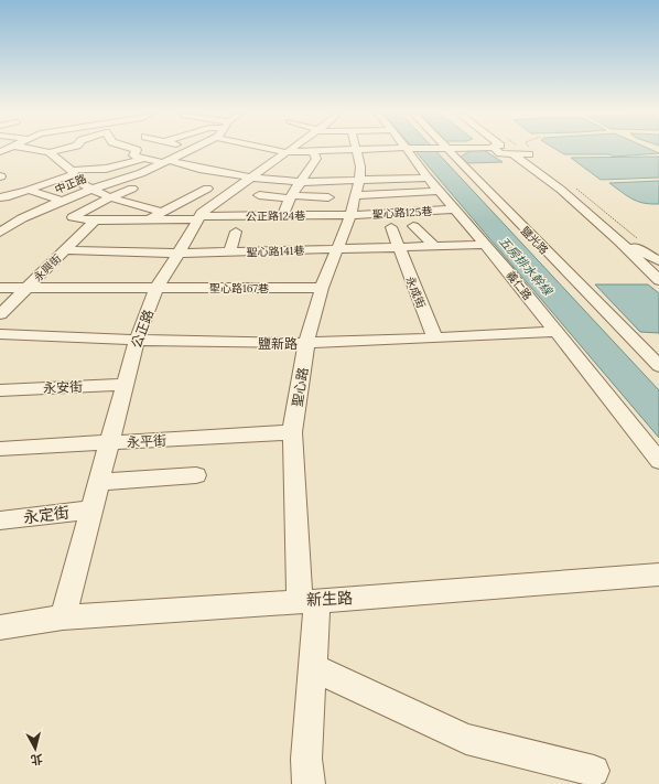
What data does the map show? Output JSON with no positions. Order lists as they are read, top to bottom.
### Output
{
  "streets": {
    "street": [
      "中正路",
      "聖心路125巷",
      "公正路124巷",
      "鹽光路",
      "聖心路141巷",
      "永興街",
      "義仁路",
      "聖心路167巷",
      "永成街",
      "公正路",
      "鹽新路",
      "永安街",
      "聖心路",
      "永平街",
      "永定街",
      "新生路"
    ]
  },
  "crossings": [
    ["聖心路125巷", "公正路124巷"],
    ["聖心路125巷", "義仁路"],
    ["聖心路125巷", "聖心路"],
    ["公正路124巷", "永興街"],
    ["公正路124巷", "公正路"],
    ["公正路124巷", "聖心路"],
    ["聖心路141巷", "永興街"],
    ["聖心路141巷", "義仁路"],
    ["聖心路141巷", "永成街"],
    ["聖心路141巷", "公正路"],
    ["聖心路141巷", "聖心路"],
    ["永興街", "聖心路167巷"],
    ["義仁路", "鹽新路"],
    ["聖心路167巷", "公正路"],
    ["聖心路167巷", "聖心路"],
    ["永成街", "鹽新路"],
    ["公正路", "鹽新路"],
    ["公正路", "永安街"],
    ["公正路", "永平街"],
    ["公正路", "永定街"],
    ["公正路", "新生路"],
    ["鹽新路", "聖心路"],
    ["聖心路", "永平街"],
    ["聖心路", "新生路"]
  ],
  "water": ["五房排水幹線"],
  "north": "bottom"
}
